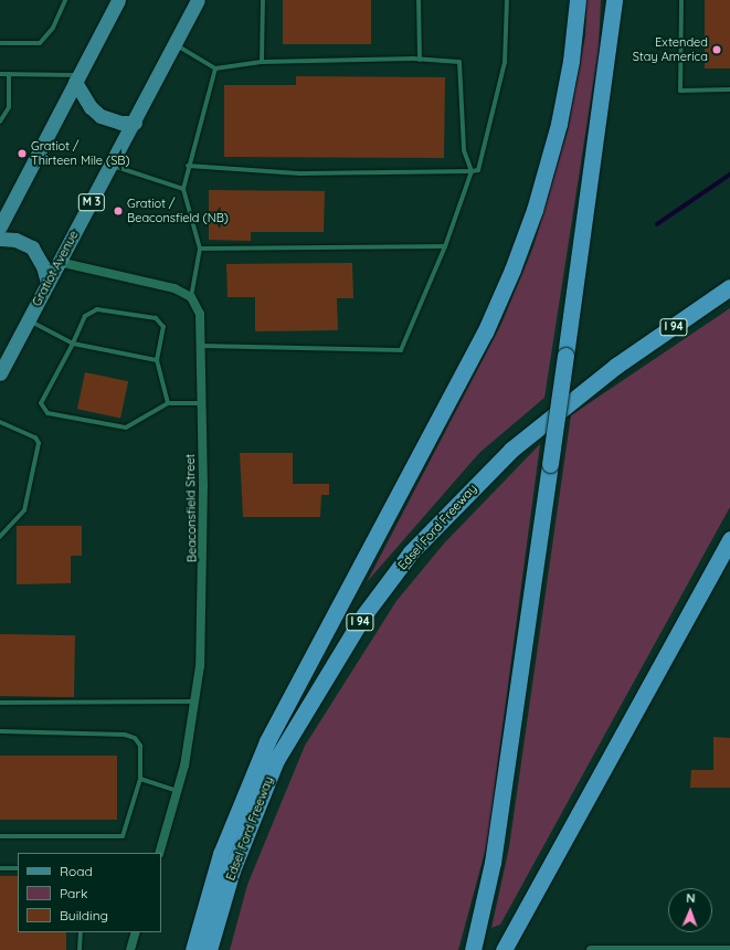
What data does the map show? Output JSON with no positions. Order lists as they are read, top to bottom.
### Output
{
  "streets": {
    "highway": ["I 94", "Edsel Ford Freeway"],
    "main road": ["M 3", "Gratiot Avenue"],
    "street": ["Beaconsfield Street"]
  },
  "places": ["Extended Stay America", "Gratiot / Thirteen Mile (SB)", "Gratiot / Beaconsfield (NB)"],
  "legend": ["Road", "Park", "Building"],
  "north": "top"
}
